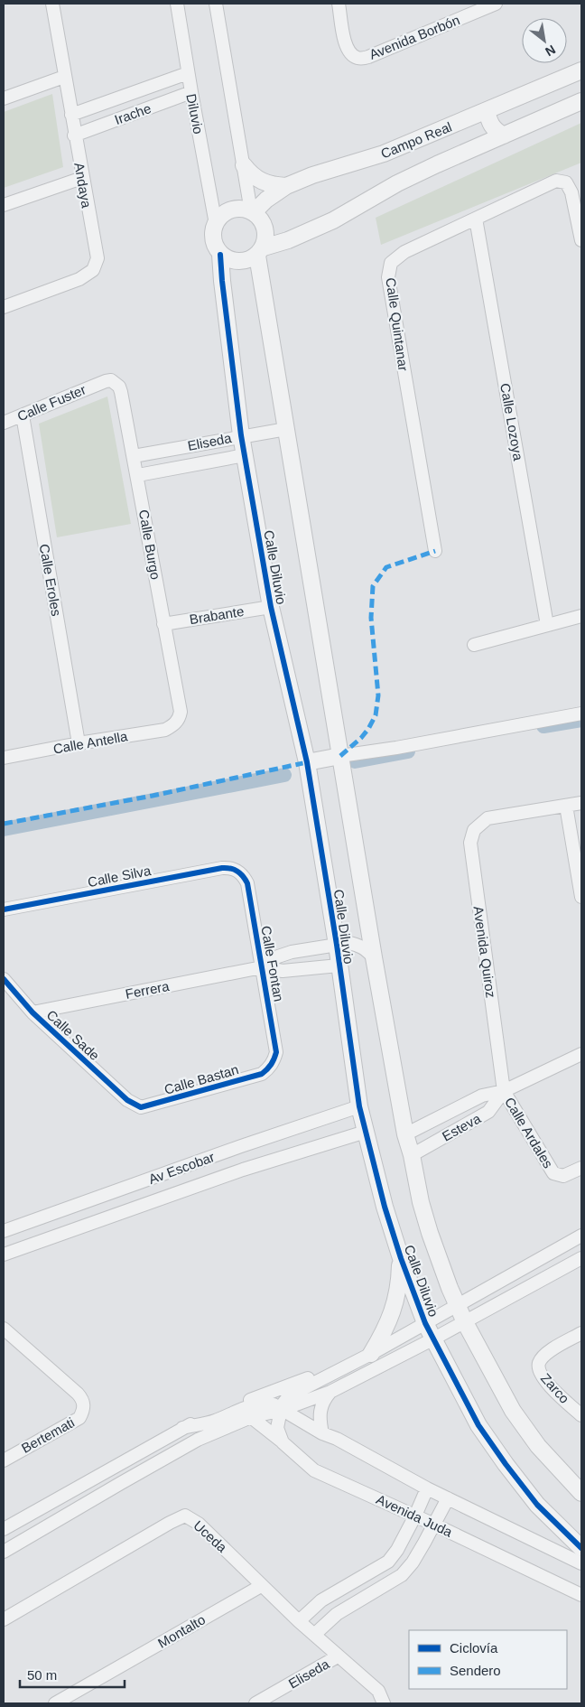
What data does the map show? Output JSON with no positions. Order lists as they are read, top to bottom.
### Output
{
  "streets": {
    "street": [
      "Avenida Borbón",
      "Irache",
      "Diluvio",
      "Campo Real",
      "Andaya",
      "Calle Quintanar",
      "Calle Fuster",
      "Calle Lozoya",
      "Eliseda",
      "Calle Burgo",
      "Calle Diluvio",
      "Calle Eroles",
      "Brabante",
      "Calle Antella",
      "Calle Silva",
      "Avenida Quiroz",
      "Calle Fontan",
      "Ferrera",
      "Calle Sade",
      "Calle Bastan",
      "Esteva",
      "Calle Ardales",
      "Av Escobar",
      "Zarco",
      "Bertemati",
      "Avenida Juda",
      "Uceda",
      "Montalto"
    ]
  },
  "crossings": [
    ["Irache", "Diluvio"],
    ["Irache", "Andaya"],
    ["Diluvio", "Campo Real"],
    ["Diluvio", "Calle Diluvio"],
    ["Campo Real", "Calle Diluvio"],
    ["Calle Quintanar", "Calle Lozoya"],
    ["Calle Fuster", "Calle Burgo"],
    ["Calle Fuster", "Calle Eroles"],
    ["Eliseda", "Calle Burgo"],
    ["Eliseda", "Calle Diluvio"],
    ["Eliseda", "Uceda"],
    ["Calle Burgo", "Brabante"],
    ["Calle Burgo", "Calle Antella"],
    ["Calle Diluvio", "Brabante"],
    ["Calle Diluvio", "Ferrera"],
    ["Calle Diluvio", "Esteva"],
    ["Calle Diluvio", "Av Escobar"],
    ["Calle Eroles", "Calle Antella"],
    ["Calle Silva", "Calle Fontan"],
    ["Avenida Quiroz", "Esteva"],
    ["Avenida Quiroz", "Calle Ardales"],
    ["Calle Fontan", "Ferrera"],
    ["Calle Fontan", "Calle Bastan"],
    ["Ferrera", "Calle Sade"],
    ["Calle Sade", "Calle Bastan"],
    ["Esteva", "Calle Ardales"],
    ["Uceda", "Montalto"]
  ],
  "legend": ["Ciclovía", "Sendero"],
  "scale_bar": "50 m",
  "north": "bottom right"
}
